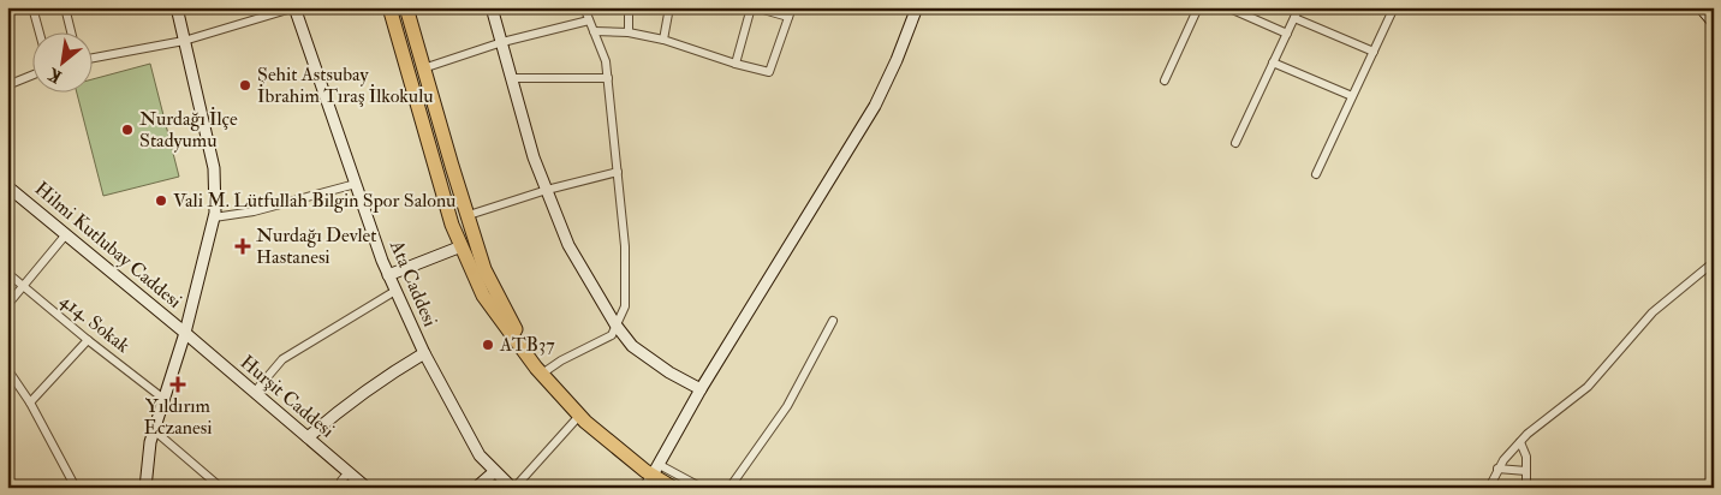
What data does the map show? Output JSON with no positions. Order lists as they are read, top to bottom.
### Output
{
  "streets": {
    "street": [
      "Hilmi Kutlubay Caddesi",
      "Ata Caddesi",
      "414. Sokak",
      "Hurşit Caddesi"
    ]
  },
  "crossings": [
    ["Hilmi Kutlubay Caddesi", "Hurşit Caddesi"]
  ],
  "places": {
    "other": [
      "Şehit Astsubay İbrahim Tıraş İlkokulu",
      "Nurdağı İlçe Stadyumu",
      "Vali M. Lütfullah Bilgin Spor Salonu",
      "ATB37"
    ],
    "health": ["Nurdağı Devlet Hastanesi", "Yıldırım Eczanesi"]
  },
  "north": "bottom left"
}
